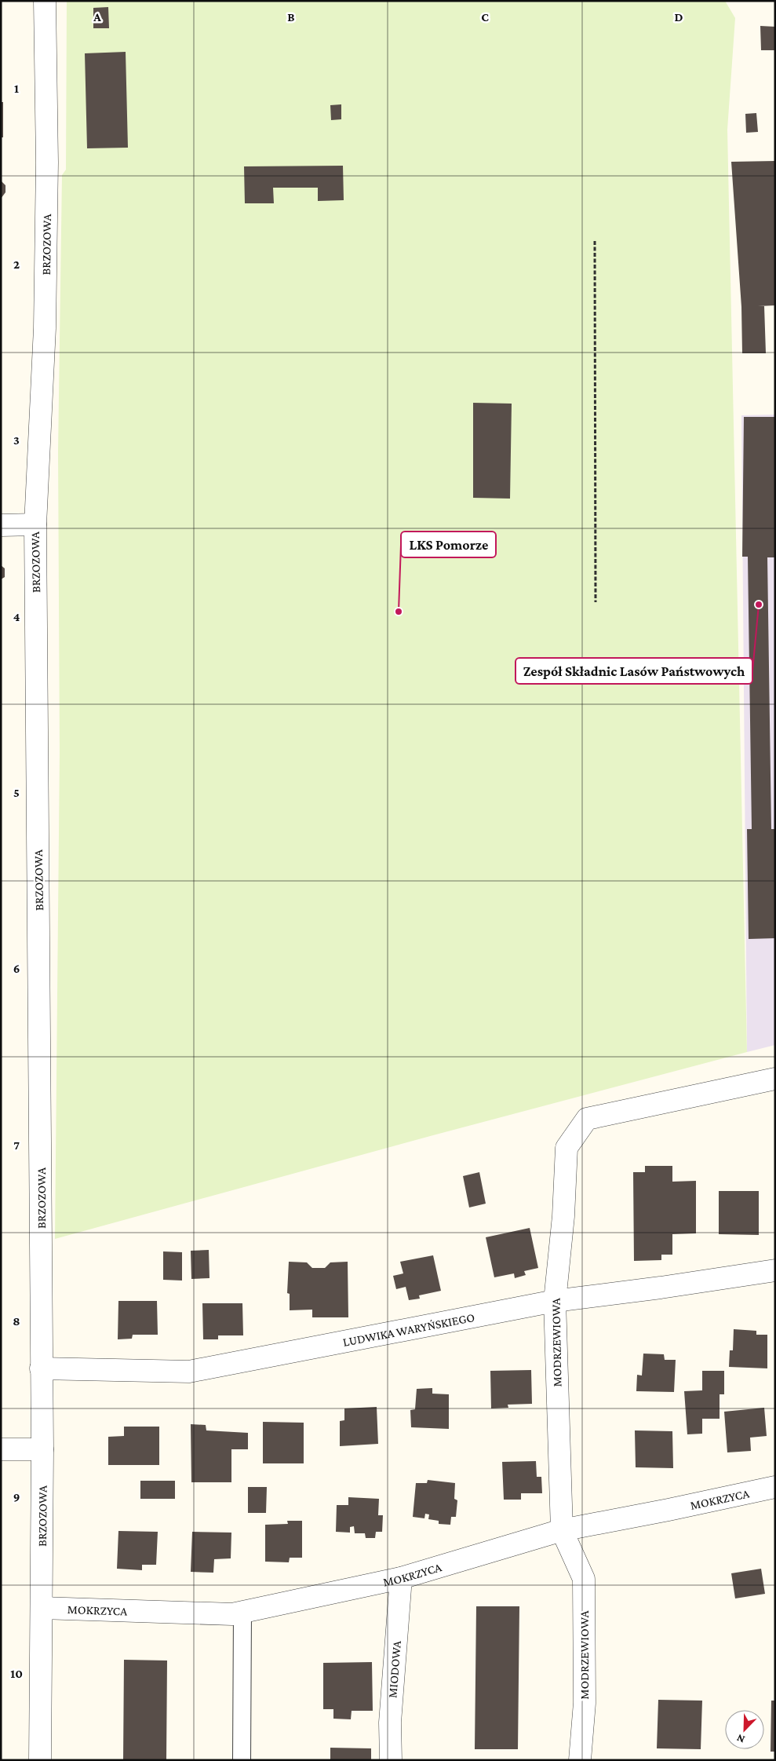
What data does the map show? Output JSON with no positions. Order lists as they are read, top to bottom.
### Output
{
  "streets": {
    "street": [
      "BRZOZOWA",
      "LUDWIKA WARYŃSKIEGO",
      "MODRZEWIOWA",
      "MOKRZYCA",
      "MIODOWA"
    ]
  },
  "crossings": [
    ["BRZOZOWA", "LUDWIKA WARYŃSKIEGO"],
    ["BRZOZOWA", "MOKRZYCA"],
    ["LUDWIKA WARYŃSKIEGO", "MODRZEWIOWA"],
    ["MODRZEWIOWA", "MOKRZYCA"],
    ["MOKRZYCA", "MIODOWA"]
  ],
  "places": ["Zespół Składnic Lasów Państwowych", "LKS Pomorze"],
  "north": "bottom left",
  "grid": {
    "columns": [
      "A",
      "B",
      "C",
      "D"
    ],
    "rows": [
      "1",
      "2",
      "3",
      "4",
      "5",
      "6",
      "7",
      "8",
      "9",
      "10"
    ]
  }
}
